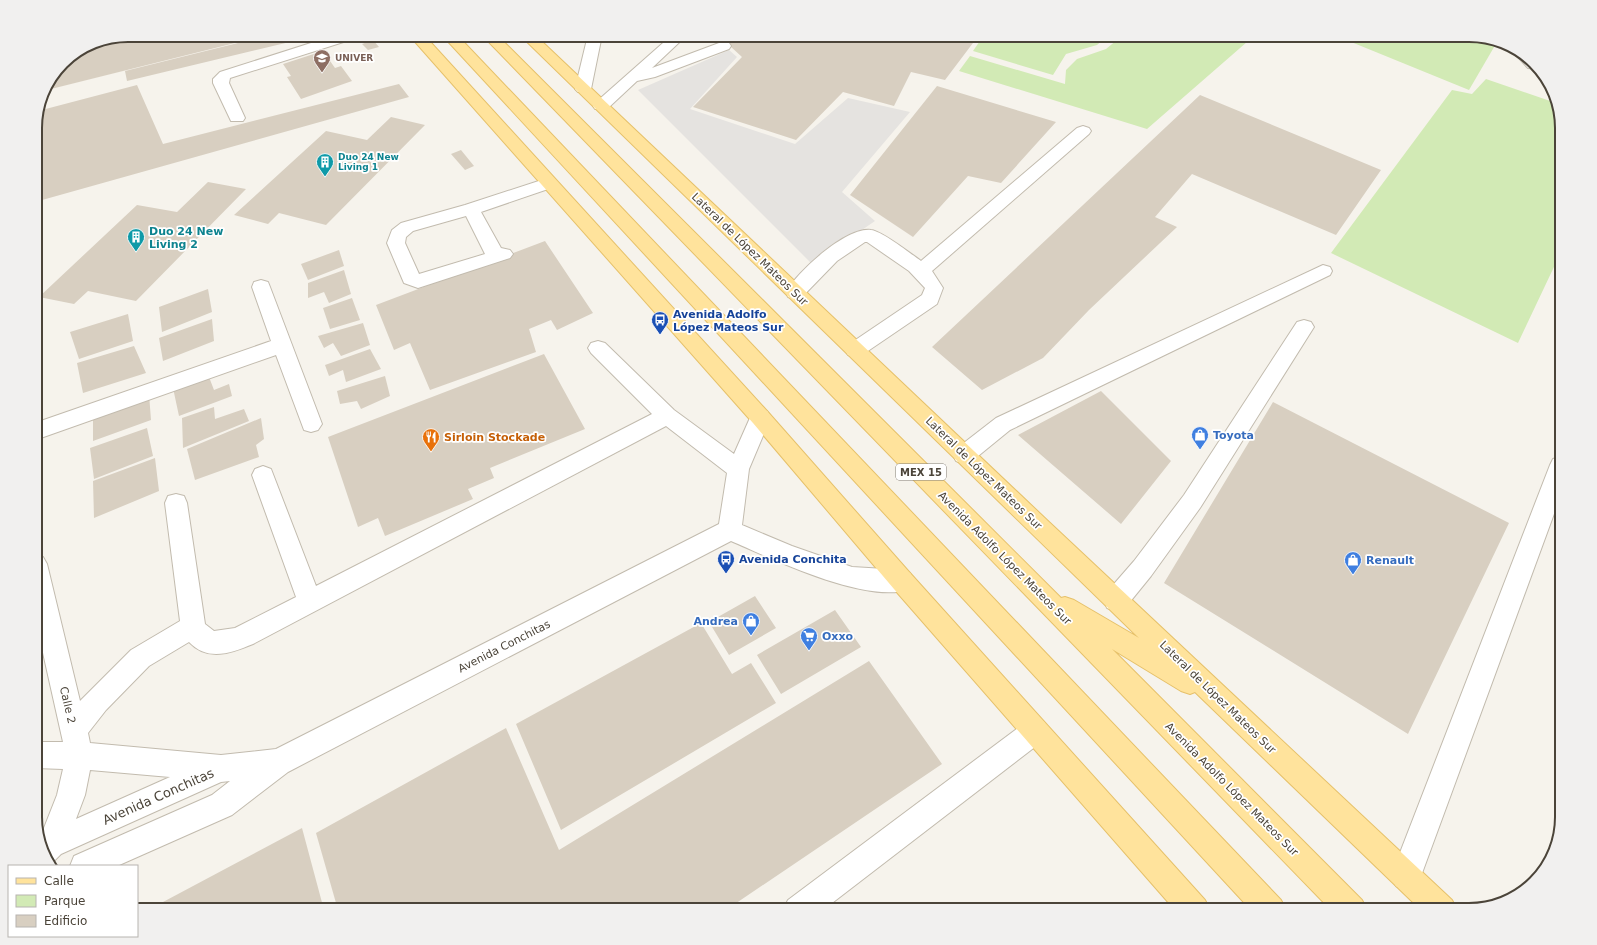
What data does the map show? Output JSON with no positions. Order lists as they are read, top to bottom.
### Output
{
  "streets": {
    "main road": ["Lateral de López Mateos Sur", "MEX 15", "Avenida Adolfo López Mateos Sur"],
    "street": ["Avenida Conchitas", "Calle 2"]
  },
  "places": {
    "school or university": ["UNIVER"],
    "building": ["Duo 24 New Living 1", "Duo 24 New Living 2"],
    "bus stop": ["Avenida Adolfo López Mateos Sur", "Avenida Conchita"],
    "shop": ["Toyota", "Renault", "Andrea"],
    "restaurant": ["Sirloin Stockade"],
    "supermarket": ["Oxxo"]
  },
  "legend": ["Calle", "Parque", "Edificio"]
}
